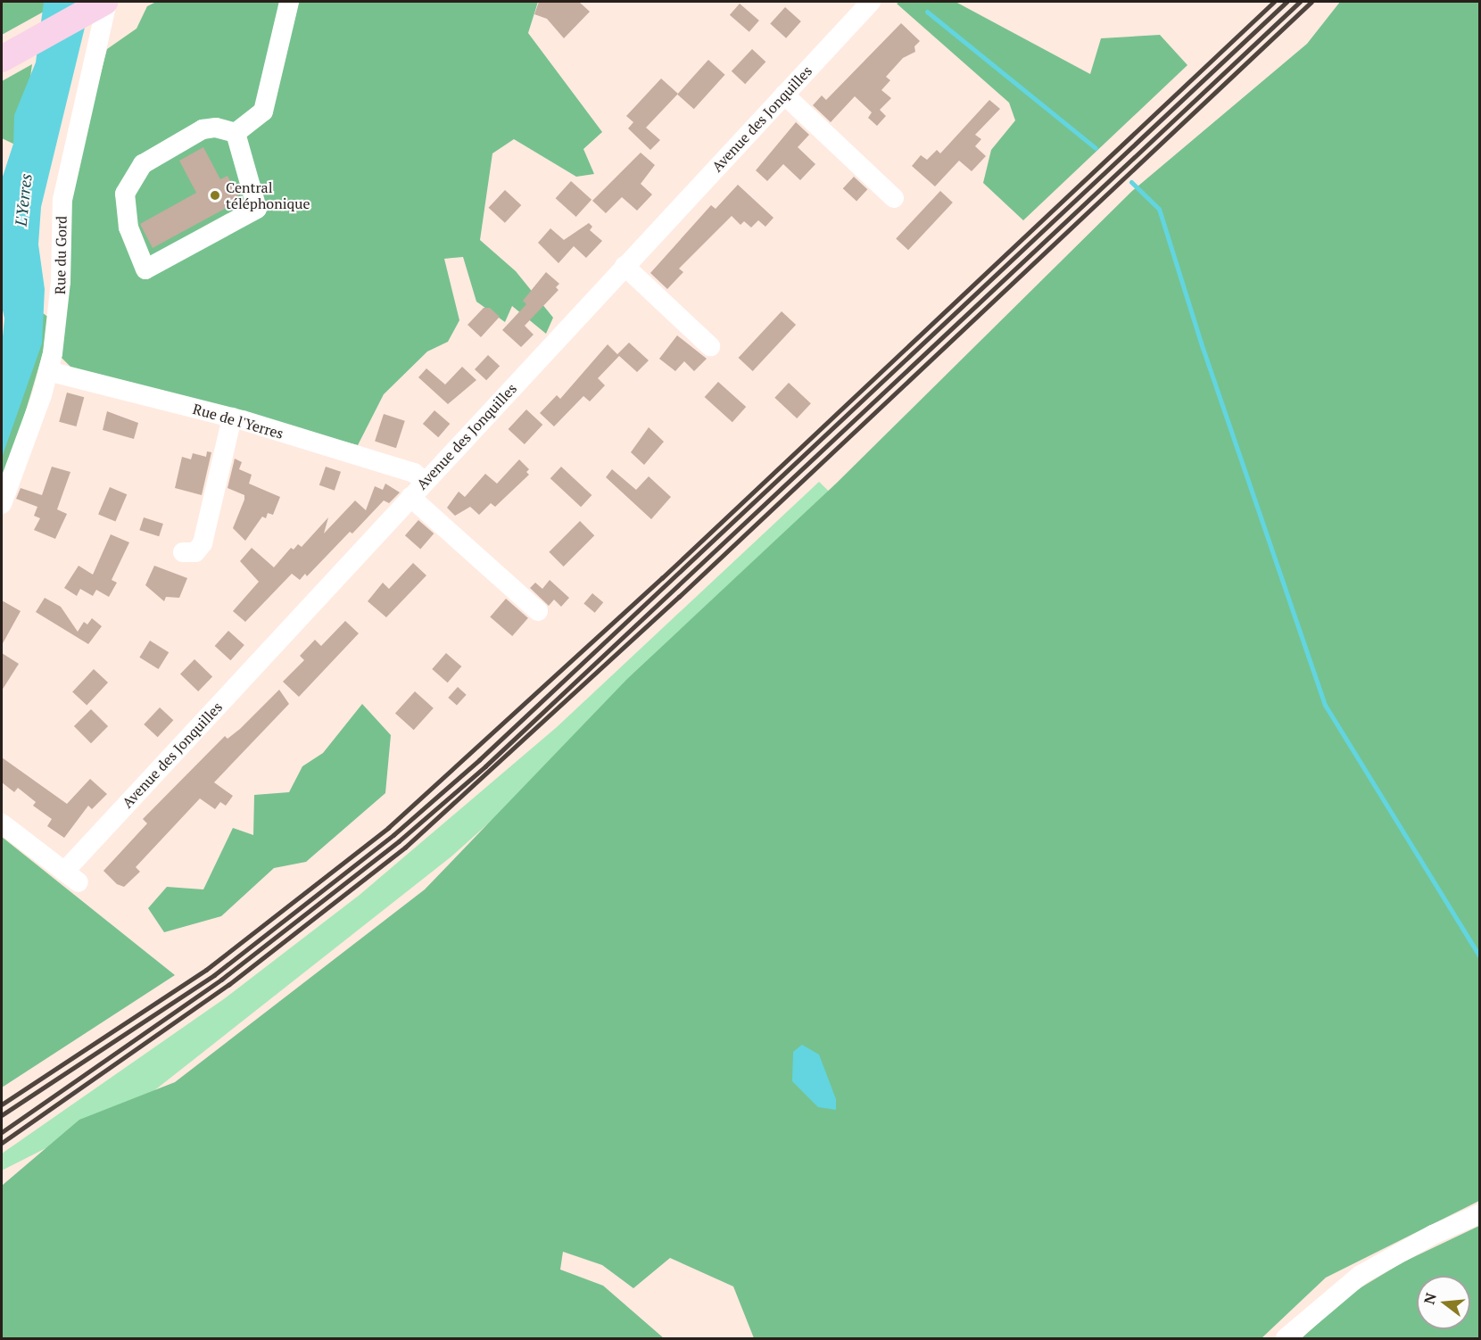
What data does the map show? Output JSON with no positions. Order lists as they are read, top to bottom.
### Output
{
  "streets": {
    "street": ["Avenue des Jonquilles", "Rue du Gord", "Rue de l'Yerres"]
  },
  "crossings": [
    ["Avenue des Jonquilles", "Rue de l'Yerres"],
    ["Rue du Gord", "Rue de l'Yerres"]
  ],
  "water": ["L'Yerres"],
  "places": ["Central téléphonique"],
  "north": "left"
}
